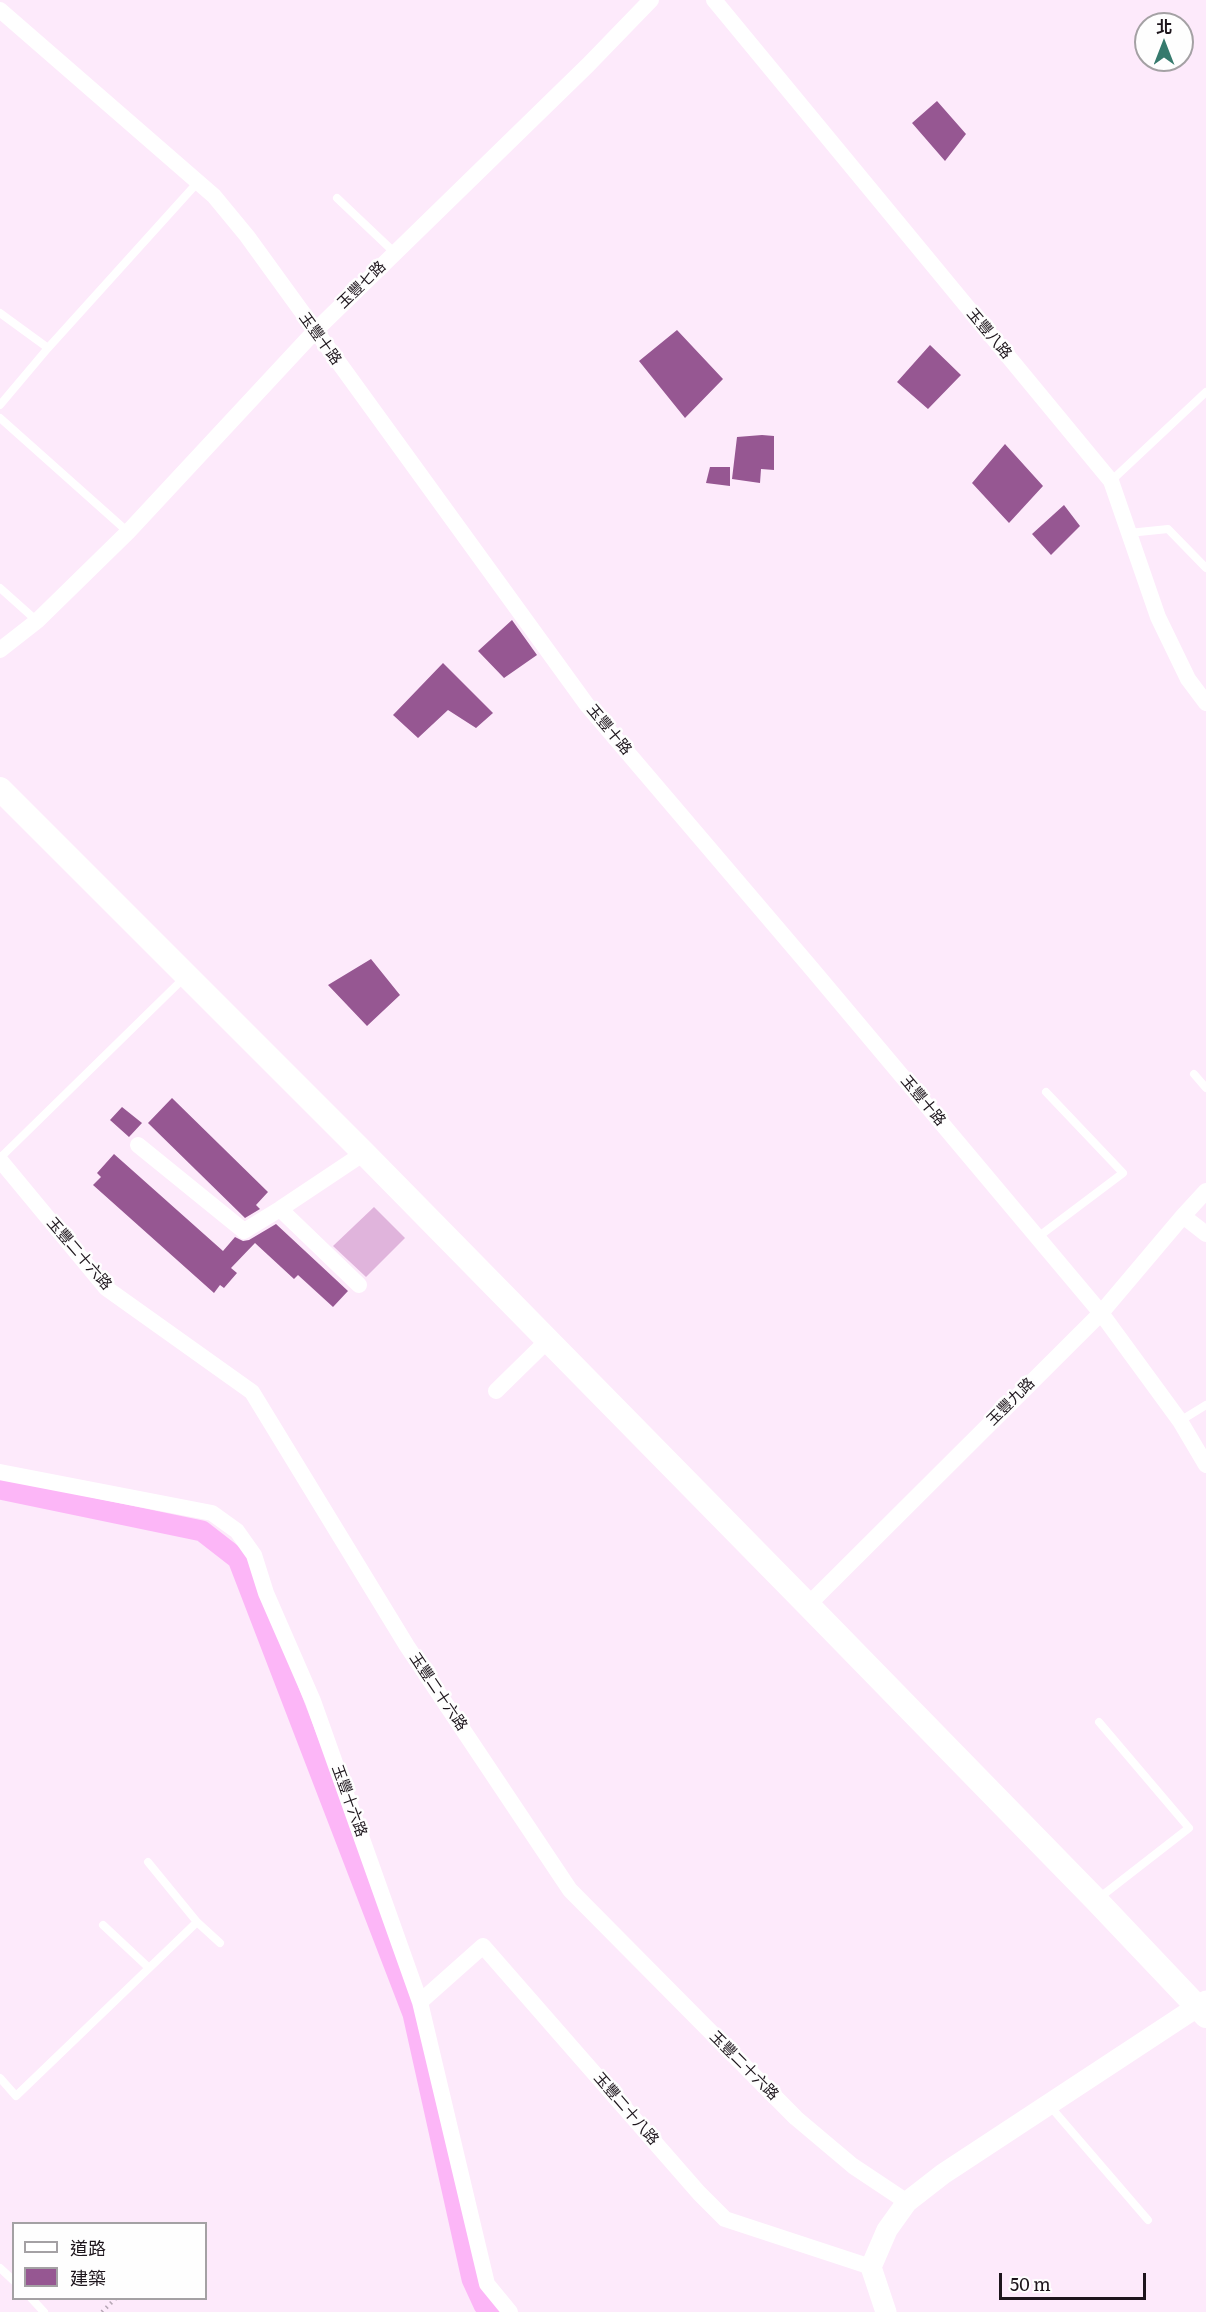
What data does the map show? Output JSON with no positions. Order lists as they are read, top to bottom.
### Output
{
  "streets": {
    "street": [
      "玉豐七路",
      "玉豐八路",
      "玉豐十路",
      "玉豐二十六路",
      "玉豐九路",
      "玉豐十六路",
      "玉豐二十八路"
    ]
  },
  "crossings": [
    ["玉豐七路", "玉豐十路"],
    ["玉豐十路", "玉豐九路"],
    ["玉豐十六路", "玉豐二十八路"]
  ],
  "legend": ["道路", "建築"],
  "scale_bar": "50 m",
  "north": "top"
}
